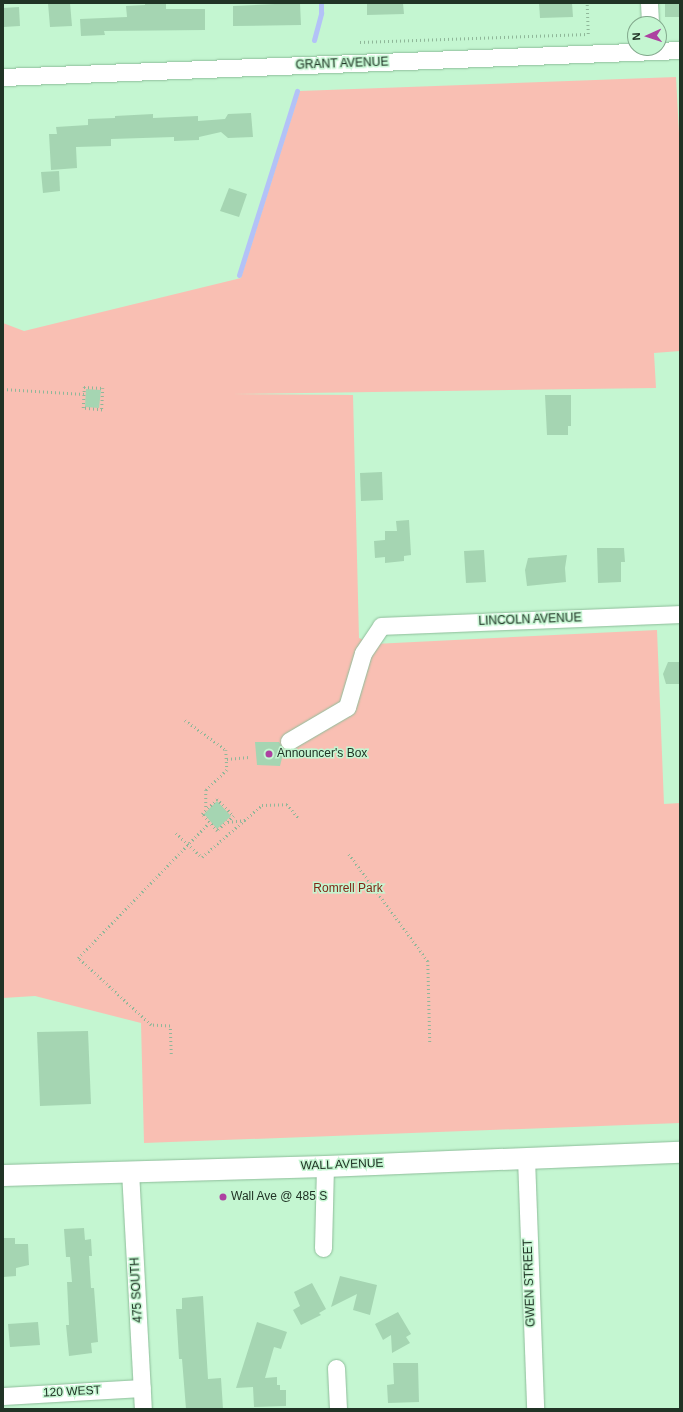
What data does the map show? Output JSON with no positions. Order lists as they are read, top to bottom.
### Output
{
  "streets": {
    "main road": ["WALL AVENUE"],
    "street": [
      "GRANT AVENUE",
      "LINCOLN AVENUE",
      "GWEN STREET",
      "475 SOUTH",
      "120 WEST"
    ]
  },
  "crossings": [
    ["WALL AVENUE", "GWEN STREET"],
    ["WALL AVENUE", "475 SOUTH"],
    ["475 SOUTH", "120 WEST"]
  ],
  "parks": ["Romrell Park"],
  "places": ["Announcer's Box", "Wall Ave @ 485 S"],
  "north": "left"
}
